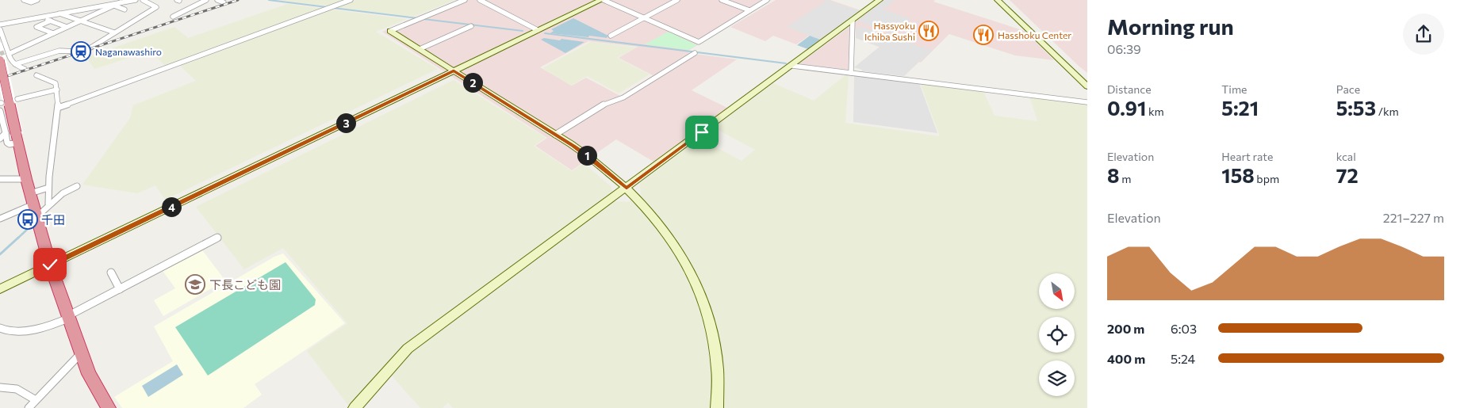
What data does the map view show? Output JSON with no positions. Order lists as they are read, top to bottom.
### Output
{
  "places": {
    "restaurant": ["Hassyoku Ichiba Sushi", "Hasshoku Center"],
    "station": ["Naganawashiro"],
    "bus stop": ["千田"],
    "school or university": ["下長こども園"]
  },
  "north": "bottom right",
  "page": {
    "heading": ["Morning run", "06:39"],
    "stats": [
      ["Distance", "0.91 km"],
      ["Time", "5:21"],
      ["Pace", "5:53 /km"],
      ["Elevation", "8 m"],
      ["Heart rate", "158 bpm"],
      ["kcal", "72"]
    ],
    "pins": [
      "2",
      "3",
      "1",
      "4"
    ],
    "chart": ["Elevation", "221–227 m"],
    "list": [
      {
        "name": "200 m",
        "note": "6:03"
      },
      {
        "name": "400 m",
        "note": "5:24"
      }
    ]
  }
}
